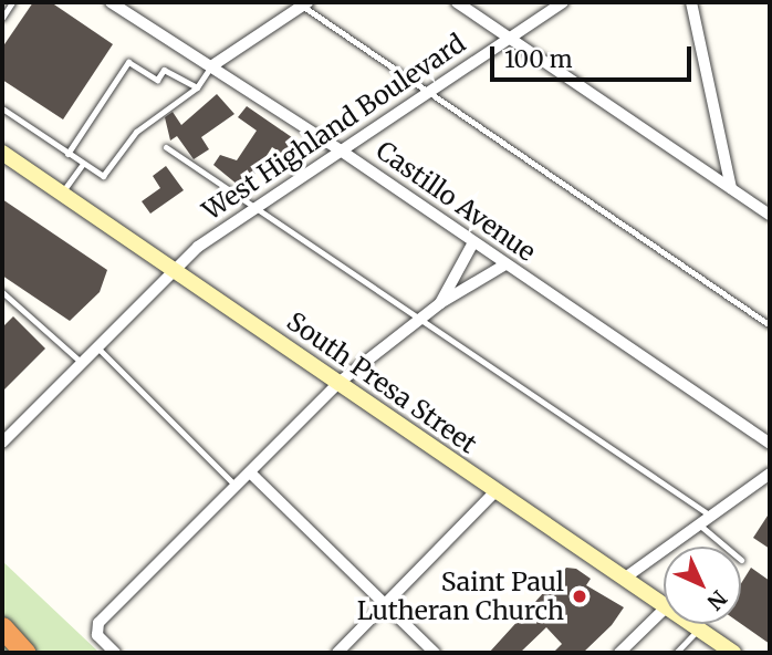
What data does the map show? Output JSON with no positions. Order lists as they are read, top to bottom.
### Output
{
  "streets": {
    "main road": ["South Presa Street"],
    "street": ["West Highland Boulevard", "Castillo Avenue"]
  },
  "crossings": [
    ["West Highland Boulevard", "Castillo Avenue"],
    ["West Highland Boulevard", "South Presa Street"]
  ],
  "places": ["Saint Paul Lutheran Church"],
  "scale_bar": "100 m",
  "north": "bottom right"
}
